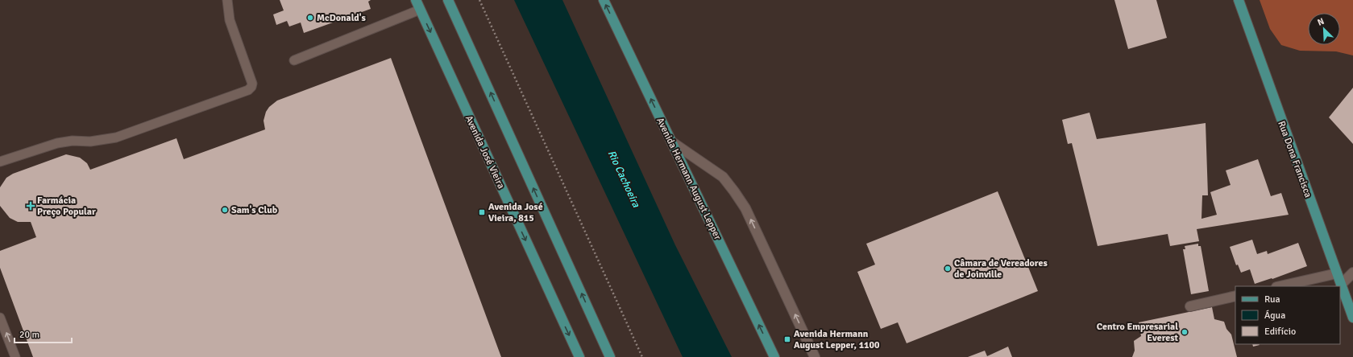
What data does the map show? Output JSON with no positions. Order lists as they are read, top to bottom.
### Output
{
  "streets": {
    "main road": ["Avenida José Vieira", "Rua Dona Francisca", "Avenida Hermann August Lepper"]
  },
  "one_way": ["Avenida Hermann August Lepper"],
  "water": ["Rio Cachoeira"],
  "places": {
    "other": [
      "McDonald's",
      "Sam's Club",
      "Câmara de Vereadores de Joinville",
      "Centro Empresarial Everest"
    ],
    "health": ["Farmácia Preço Popular"],
    "transit": ["Avenida José Vieira, 815", "Avenida Hermann August Lepper, 1100"]
  },
  "legend": ["Rua", "Água", "Edifício"],
  "scale_bar": "20 m",
  "north": "top left"
}
